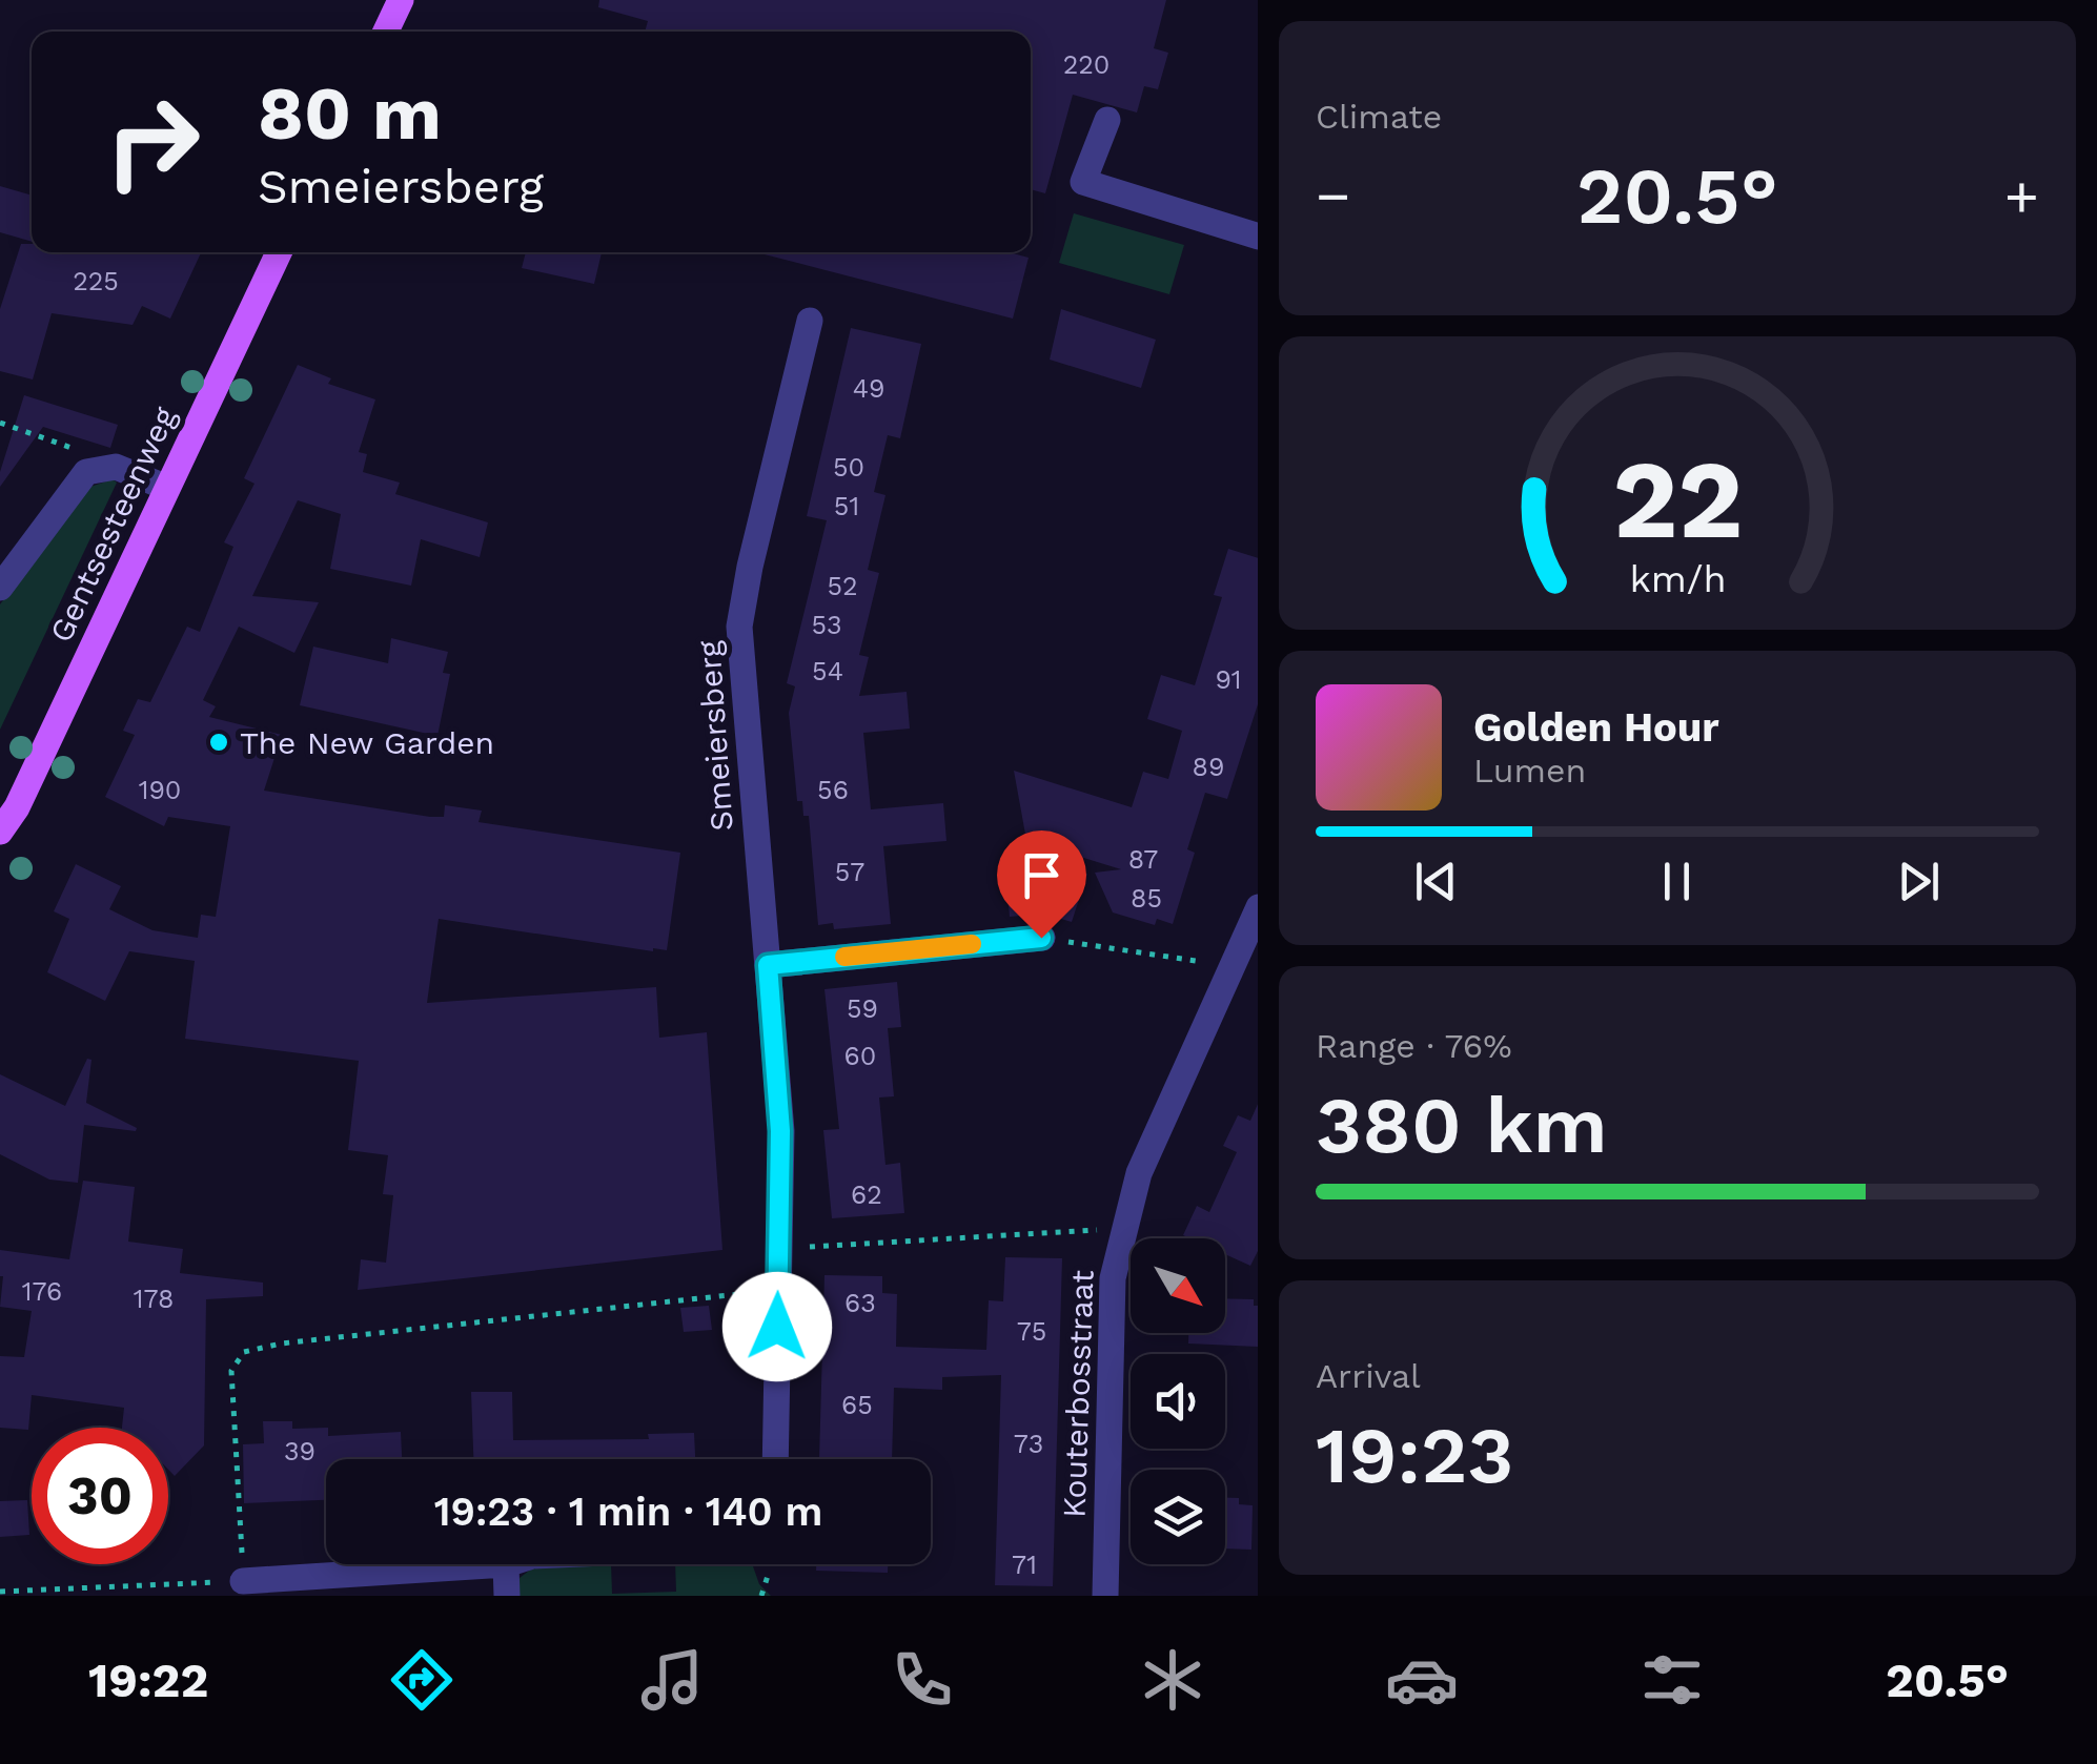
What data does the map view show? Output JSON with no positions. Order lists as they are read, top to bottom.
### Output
{
  "streets": {
    "main road": ["Gentsesteenweg"],
    "street": ["Smeiersberg", "Kouterbosstraat"]
  },
  "places": ["The New Garden"],
  "house_numbers": [
    "220",
    "225",
    "49",
    "50",
    "51",
    "52",
    "53",
    "54",
    "91",
    "89",
    "190",
    "56",
    "87",
    "57",
    "85",
    "59",
    "60",
    "62",
    "176",
    "178",
    "63",
    "75",
    "65",
    "73",
    "39",
    "71"
  ],
  "north": "bottom right",
  "page": {
    "tile": [
      "Climate",
      ["Range · 76%", "380 km"],
      ["Arrival", "19:23"]
    ],
    "turn": ["80 m", "Smeiersberg"],
    "heat": ["−", "20.5°", "+"],
    "song": ["Golden Hour", "Lumen"],
    "limit": "30",
    "trip": "19:23 · 1 min · 140 m",
    "tabs": ["19:22", "20.5°"],
    "gauge": ["22", "km/h"]
  }
}
